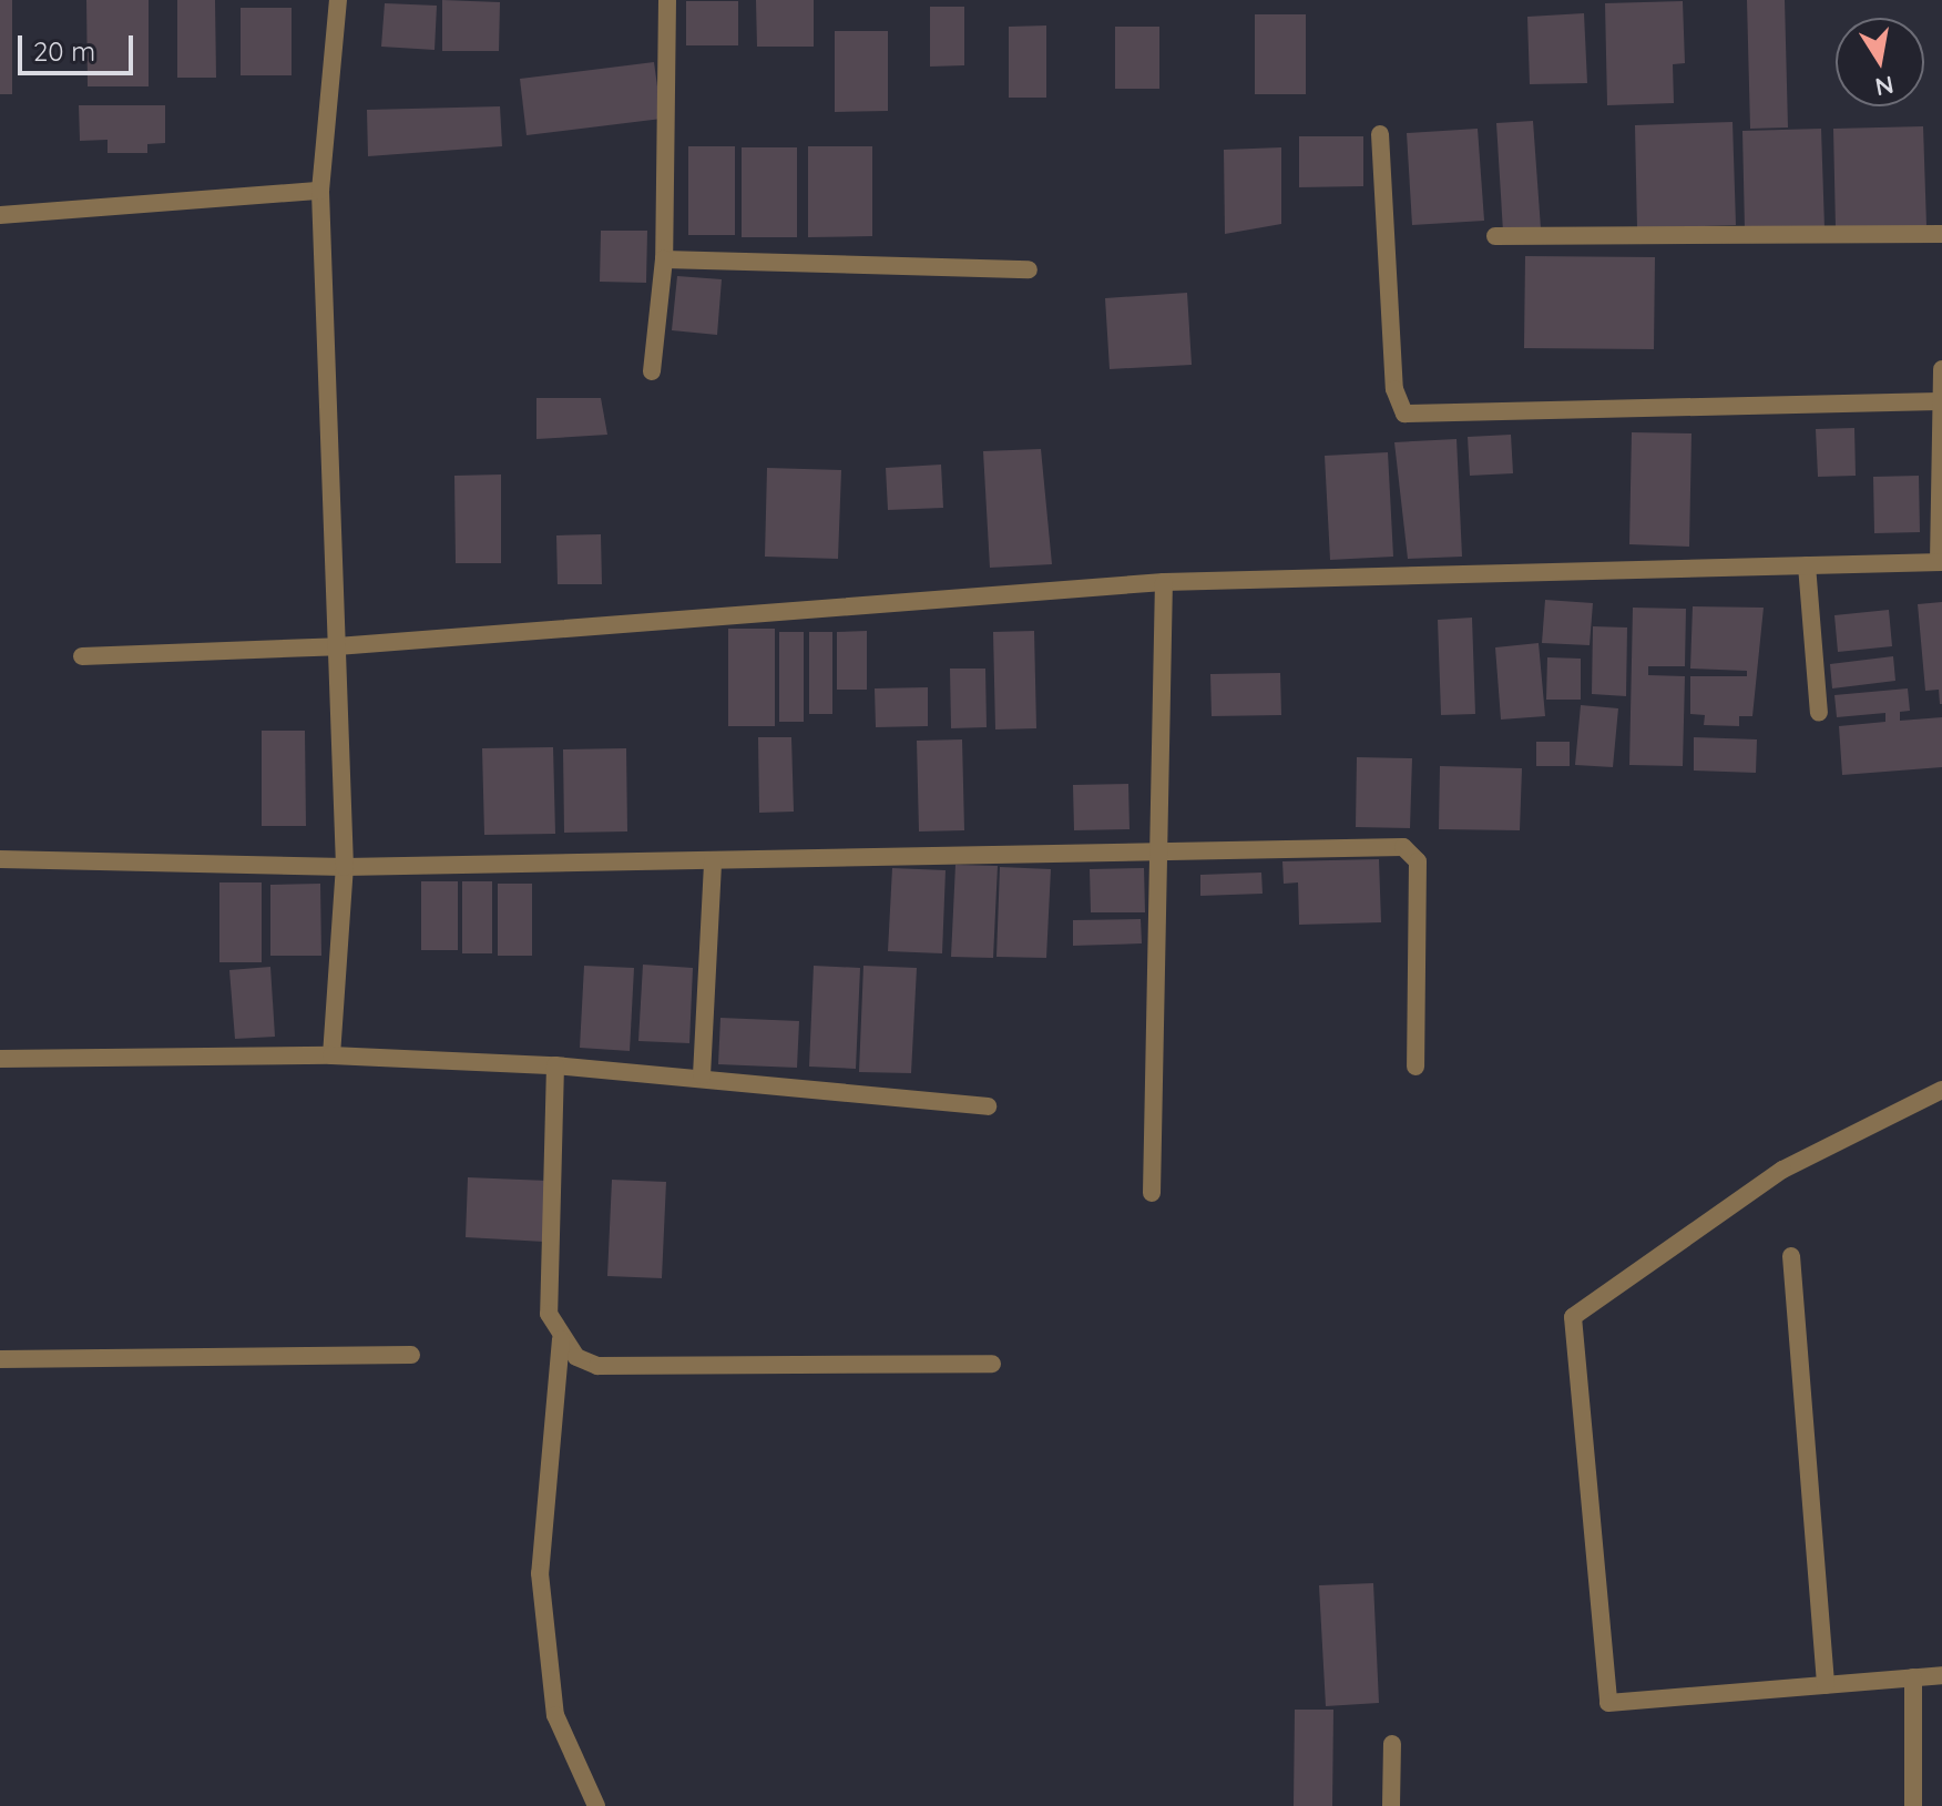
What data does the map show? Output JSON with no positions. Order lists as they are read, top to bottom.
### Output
{
  "scale_bar": "20 m",
  "north": "bottom"
}
